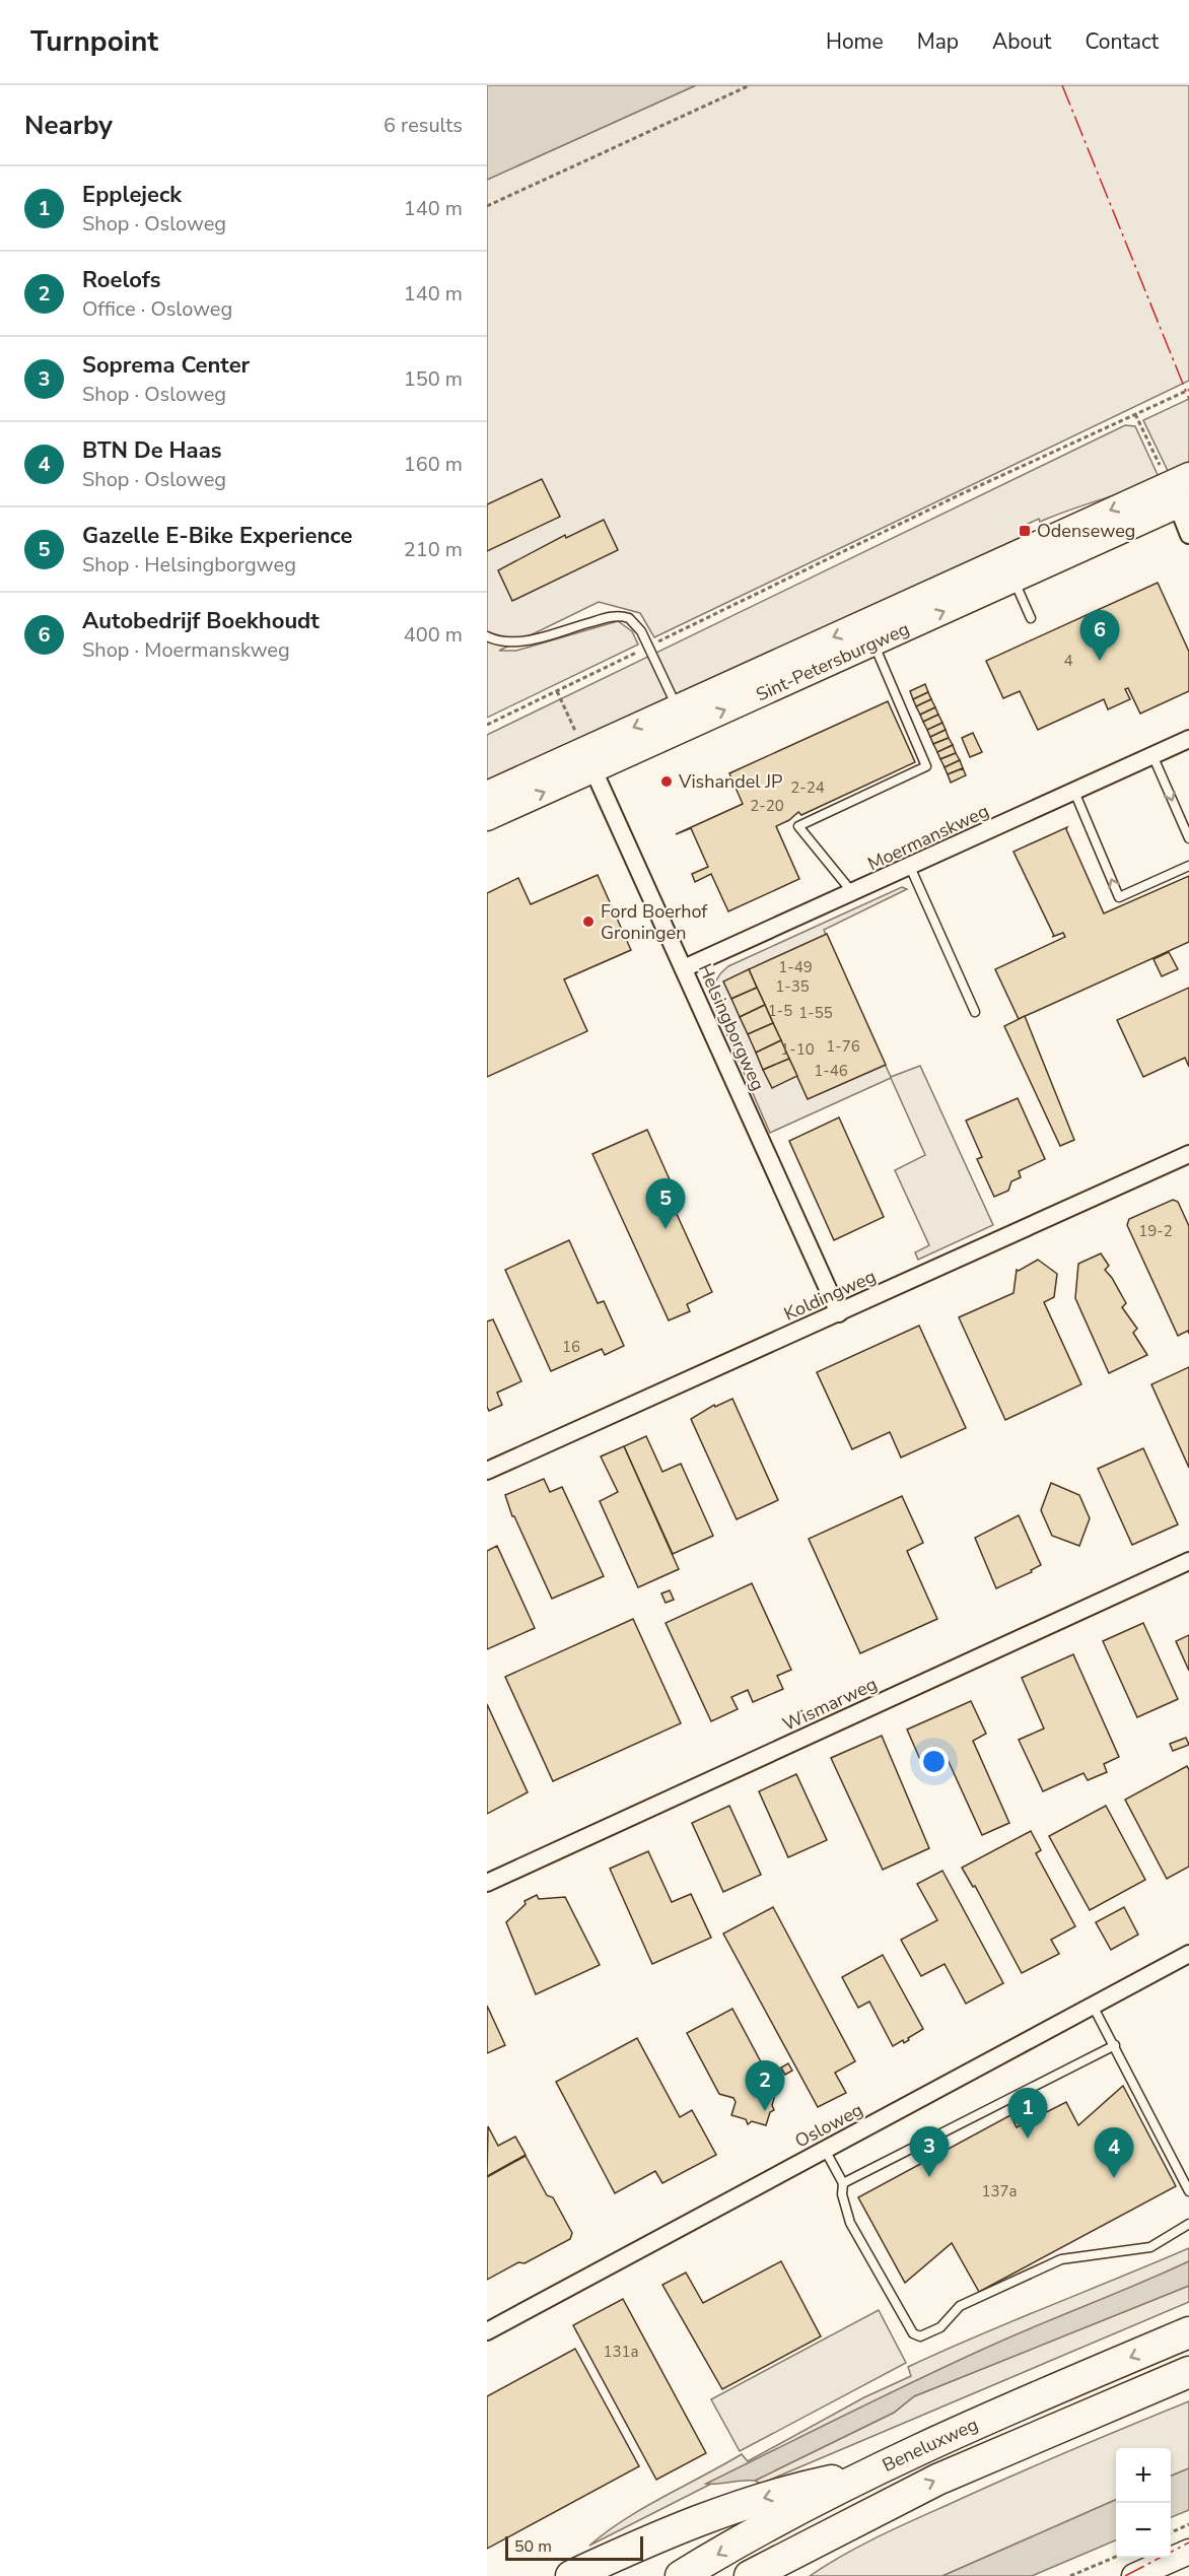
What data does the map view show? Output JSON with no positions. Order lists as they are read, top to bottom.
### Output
{
  "streets": {
    "highway": ["Beneluxweg"],
    "street": [
      "Sint-Petersburgweg",
      "Moermanskweg",
      "Helsingborgweg",
      "Koldingweg",
      "Wismarweg",
      "Osloweg"
    ]
  },
  "crossings": [
    ["Sint-Petersburgweg", "Helsingborgweg"],
    ["Moermanskweg", "Helsingborgweg"],
    ["Helsingborgweg", "Koldingweg"]
  ],
  "places": {
    "transit": ["Odenseweg"],
    "other": ["Vishandel JP", "Ford Boerhof Groningen"]
  },
  "house_numbers": [
    "4",
    "2-24",
    "2-20",
    "1-49",
    "1-35",
    "1-5",
    "1-55",
    "1-76",
    "1-10",
    "1-46",
    "19-2",
    "16",
    "137a",
    "131a"
  ],
  "scale_bar": "50 m",
  "page": {
    "header": "Turnpoint",
    "nav": [
      "Home",
      "Map",
      "About",
      "Contact"
    ],
    "heading": ["Nearby", "6 results"],
    "list": [
      {
        "mark": "1",
        "name": "Epplejeck",
        "note": "Shop · Osloweg",
        "value": "140 m"
      },
      {
        "mark": "2",
        "name": "Roelofs",
        "note": "Office · Osloweg",
        "value": "140 m"
      },
      {
        "mark": "3",
        "name": "Soprema Center",
        "note": "Shop · Osloweg",
        "value": "150 m"
      },
      {
        "mark": "4",
        "name": "BTN De Haas",
        "note": "Shop · Osloweg",
        "value": "160 m"
      },
      {
        "mark": "5",
        "name": "Gazelle E-Bike Experience",
        "note": "Shop · Helsingborgweg",
        "value": "210 m"
      },
      {
        "mark": "6",
        "name": "Autobedrijf Boekhoudt",
        "note": "Shop · Moermanskweg",
        "value": "400 m"
      }
    ],
    "pins": [
      "6",
      "5",
      "2",
      "1",
      "3",
      "4"
    ],
    "map_buttons": ["+", "−"],
    "scale": "50 m"
  }
}
